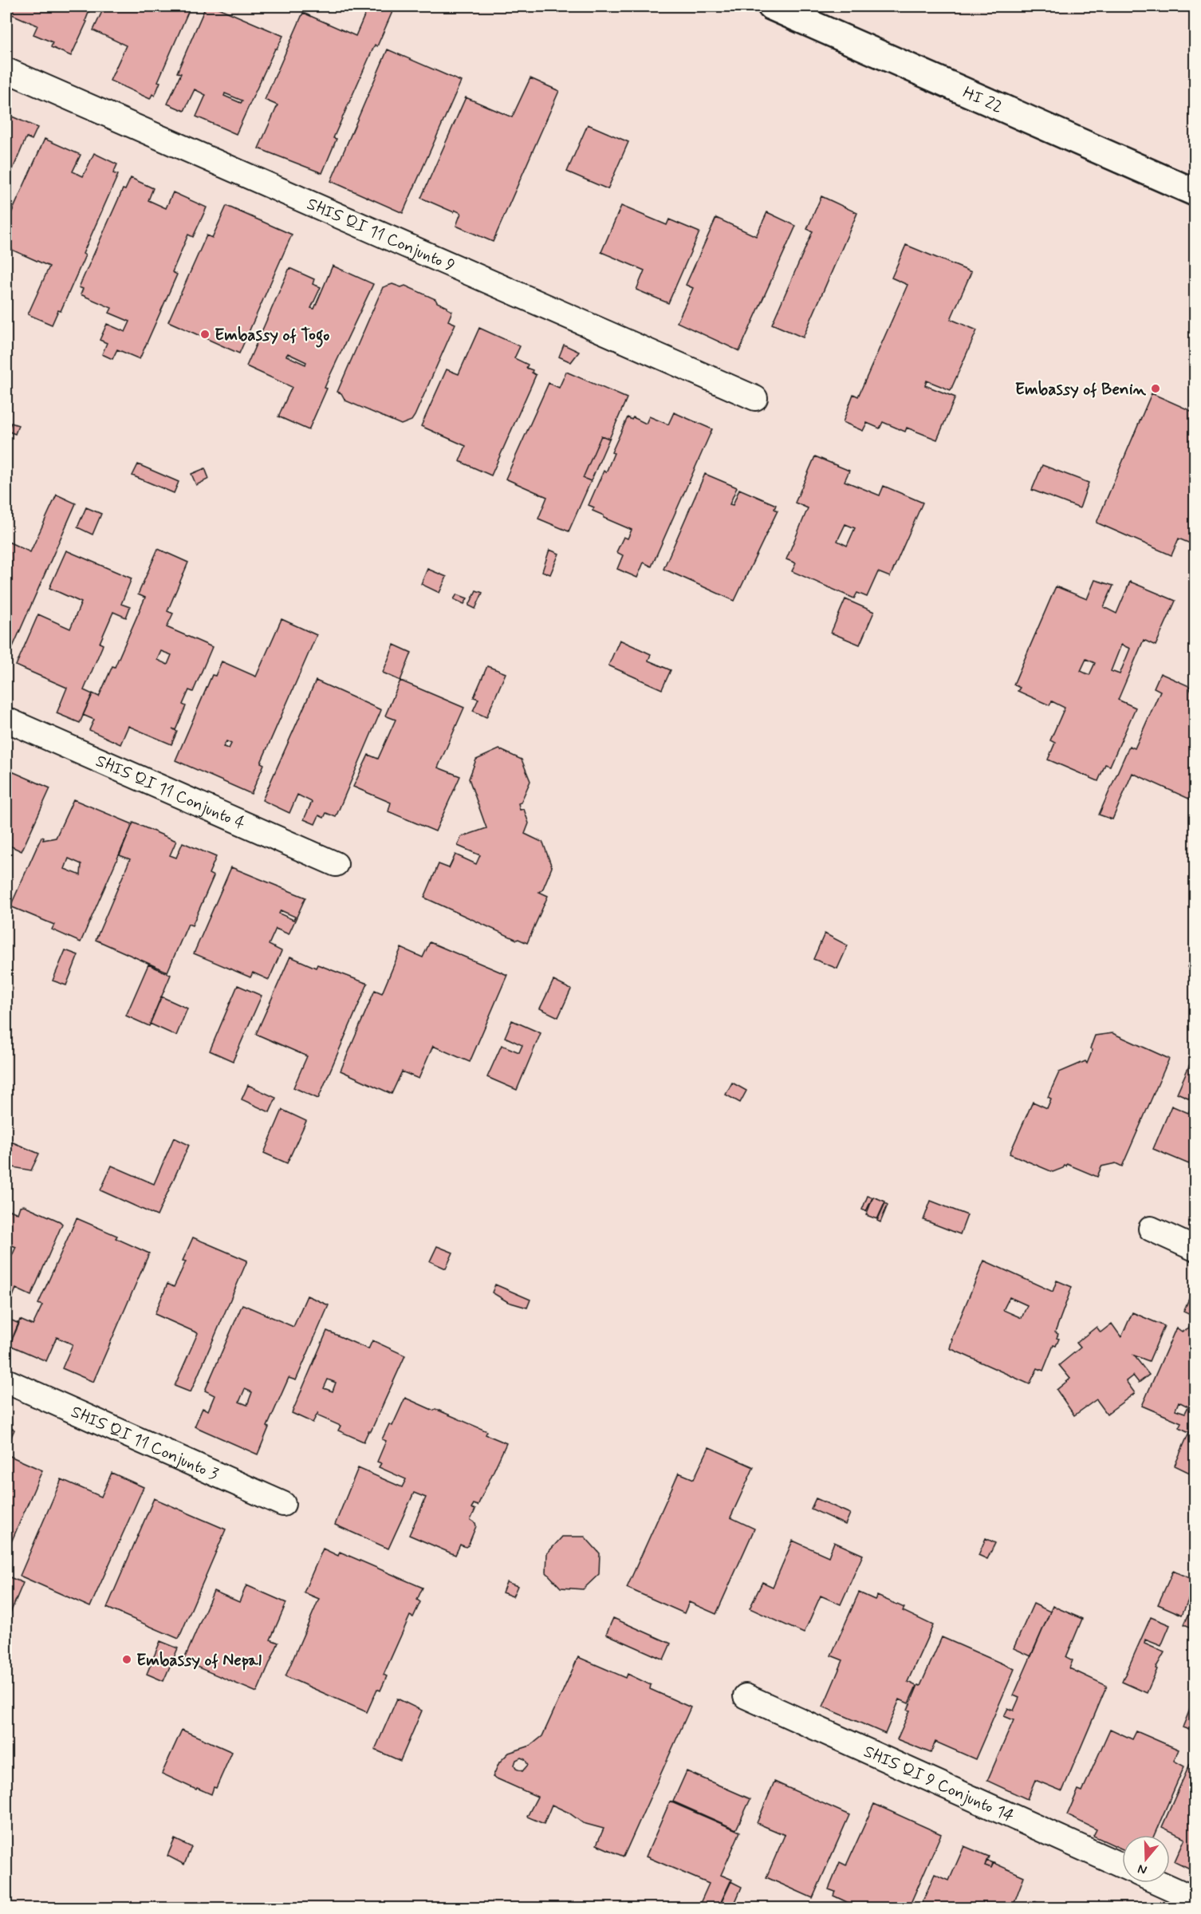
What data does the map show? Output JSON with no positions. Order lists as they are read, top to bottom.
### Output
{
  "streets": {
    "street": [
      "HI 22",
      "SHIS QI 11 Conjunto 9",
      "SHIS QI 11 Conjunto 4",
      "SHIS QI 11 Conjunto 3",
      "SHIS QI 9 Conjunto 14"
    ]
  },
  "places": ["Embassy of Togo", "Embassy of Benin", "Embassy of Nepal"],
  "north": "bottom"
}
